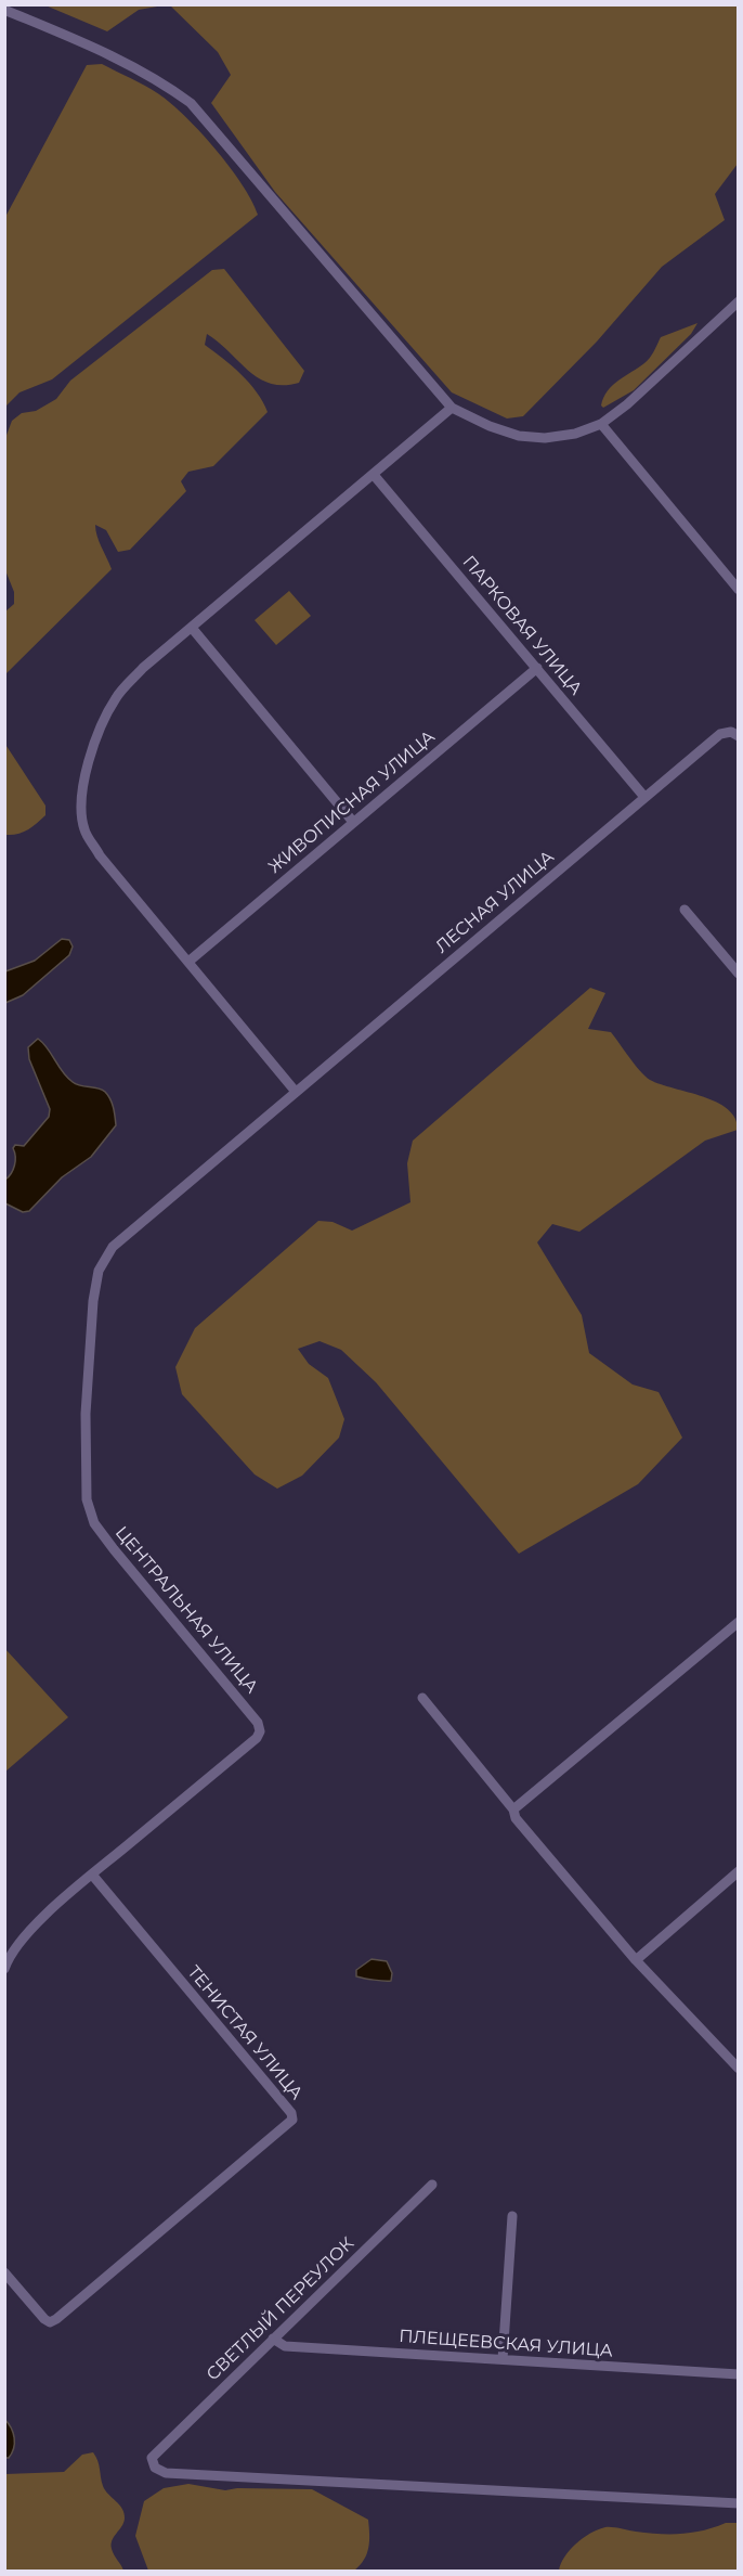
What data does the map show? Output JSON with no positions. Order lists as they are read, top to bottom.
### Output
{
  "streets": {
    "street": [
      "ПАРКОВАЯ УЛИЦА",
      "ЖИВОПИСНАЯ УЛИЦА",
      "ЛЕСНАЯ УЛИЦА",
      "ЦЕНТРАЛЬНАЯ УЛИЦА",
      "ТЕНИСТАЯ УЛИЦА",
      "СВЕТЛЫЙ ПЕРЕУЛОК",
      "ПЛЕЩЕЕВСКАЯ УЛИЦА"
    ]
  },
  "crossings": [
    ["ПАРКОВАЯ УЛИЦА", "ЖИВОПИСНАЯ УЛИЦА"],
    ["ПАРКОВАЯ УЛИЦА", "ЛЕСНАЯ УЛИЦА"],
    ["ЛЕСНАЯ УЛИЦА", "ЦЕНТРАЛЬНАЯ УЛИЦА"],
    ["ЦЕНТРАЛЬНАЯ УЛИЦА", "ТЕНИСТАЯ УЛИЦА"],
    ["СВЕТЛЫЙ ПЕРЕУЛОК", "ПЛЕЩЕЕВСКАЯ УЛИЦА"]
  ]
}
